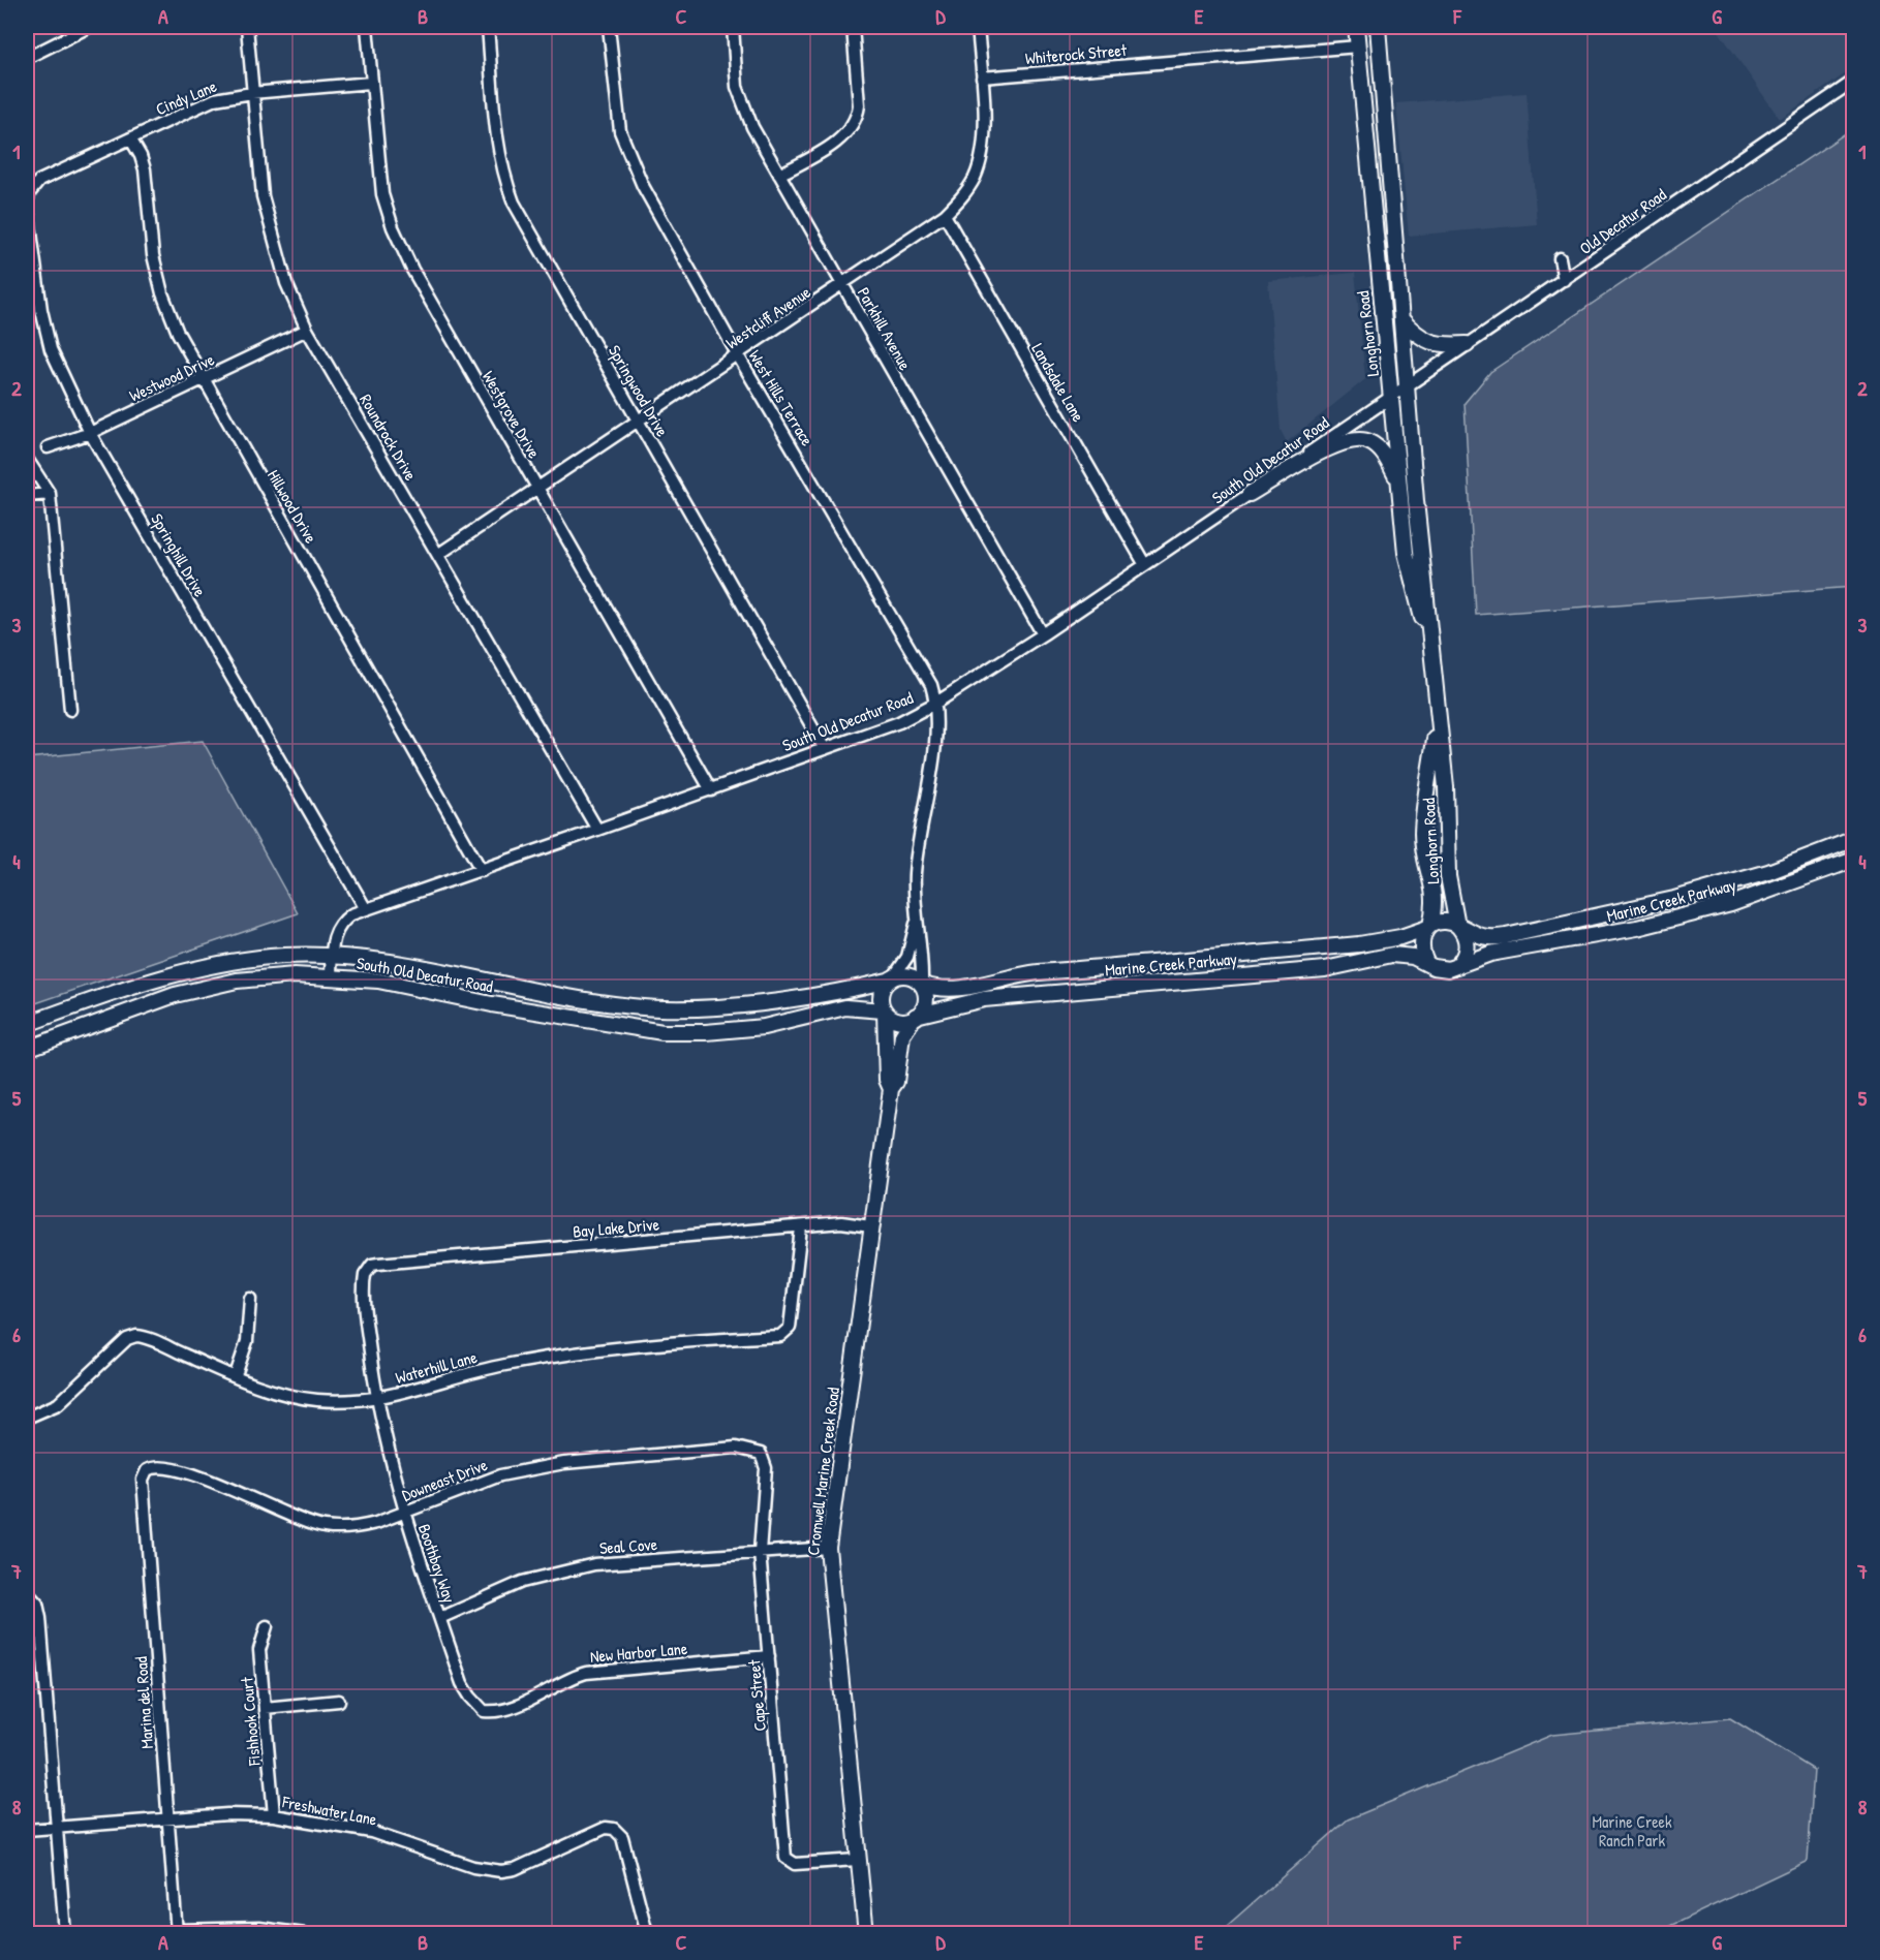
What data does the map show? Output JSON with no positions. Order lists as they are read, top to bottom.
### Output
{
  "streets": {
    "main road": [
      "Longhorn Road",
      "South Old Decatur Road",
      "Marine Creek Parkway",
      "Cromwell Marine Creek Road"
    ],
    "street": [
      "Whiterock Street",
      "Cindy Lane",
      "Old Decatur Road",
      "Westcliff Avenue",
      "Parkhill Avenue",
      "Westwood Drive",
      "Landsdale Lane",
      "Springwood Drive",
      "West Hills Terrace",
      "Westgrove Drive",
      "Roundrock Drive",
      "Hillwood Drive",
      "Springhill Drive",
      "Bay Lake Drive",
      "Waterhill Lane",
      "Downeast Drive",
      "Seal Cove",
      "Boothbay Way",
      "New Harbor Lane",
      "Cape Street",
      "Marina del Road",
      "Fishhook Court",
      "Freshwater Lane"
    ]
  },
  "crossings": [
    ["Whiterock Street", "Westcliff Avenue"],
    ["Whiterock Street", "Longhorn Road"],
    ["Cindy Lane", "Westgrove Drive"],
    ["Cindy Lane", "Roundrock Drive"],
    ["Cindy Lane", "Hillwood Drive"],
    ["Cindy Lane", "Springhill Drive"],
    ["Old Decatur Road", "Longhorn Road"],
    ["Old Decatur Road", "South Old Decatur Road"],
    ["Westcliff Avenue", "Parkhill Avenue"],
    ["Westcliff Avenue", "Landsdale Lane"],
    ["Westcliff Avenue", "Springwood Drive"],
    ["Westcliff Avenue", "West Hills Terrace"],
    ["Westcliff Avenue", "Westgrove Drive"],
    ["Westcliff Avenue", "Roundrock Drive"],
    ["Parkhill Avenue", "South Old Decatur Road"],
    ["Longhorn Road", "South Old Decatur Road"],
    ["Longhorn Road", "Marine Creek Parkway"],
    ["Westwood Drive", "Roundrock Drive"],
    ["Westwood Drive", "Hillwood Drive"],
    ["Westwood Drive", "Springhill Drive"],
    ["Landsdale Lane", "South Old Decatur Road"],
    ["Springwood Drive", "South Old Decatur Road"],
    ["West Hills Terrace", "South Old Decatur Road"],
    ["Westgrove Drive", "South Old Decatur Road"],
    ["Roundrock Drive", "South Old Decatur Road"],
    ["South Old Decatur Road", "Hillwood Drive"],
    ["South Old Decatur Road", "Springhill Drive"],
    ["South Old Decatur Road", "Marine Creek Parkway"],
    ["South Old Decatur Road", "Cromwell Marine Creek Road"],
    ["Marine Creek Parkway", "Cromwell Marine Creek Road"],
    ["Bay Lake Drive", "Waterhill Lane"],
    ["Bay Lake Drive", "Cromwell Marine Creek Road"],
    ["Bay Lake Drive", "Boothbay Way"],
    ["Waterhill Lane", "Boothbay Way"],
    ["Cromwell Marine Creek Road", "Seal Cove"],
    ["Cromwell Marine Creek Road", "Cape Street"],
    ["Downeast Drive", "Boothbay Way"],
    ["Downeast Drive", "Cape Street"],
    ["Downeast Drive", "Marina del Road"],
    ["Seal Cove", "Boothbay Way"],
    ["Seal Cove", "Cape Street"],
    ["Boothbay Way", "New Harbor Lane"],
    ["New Harbor Lane", "Cape Street"],
    ["Marina del Road", "Freshwater Lane"],
    ["Fishhook Court", "Freshwater Lane"]
  ],
  "parks": ["Marine Creek Ranch Park"],
  "grid": {
    "columns": [
      "A",
      "B",
      "C",
      "D",
      "E",
      "F",
      "G"
    ],
    "rows": [
      "1",
      "2",
      "3",
      "4",
      "5",
      "6",
      "7",
      "8"
    ]
  }
}
